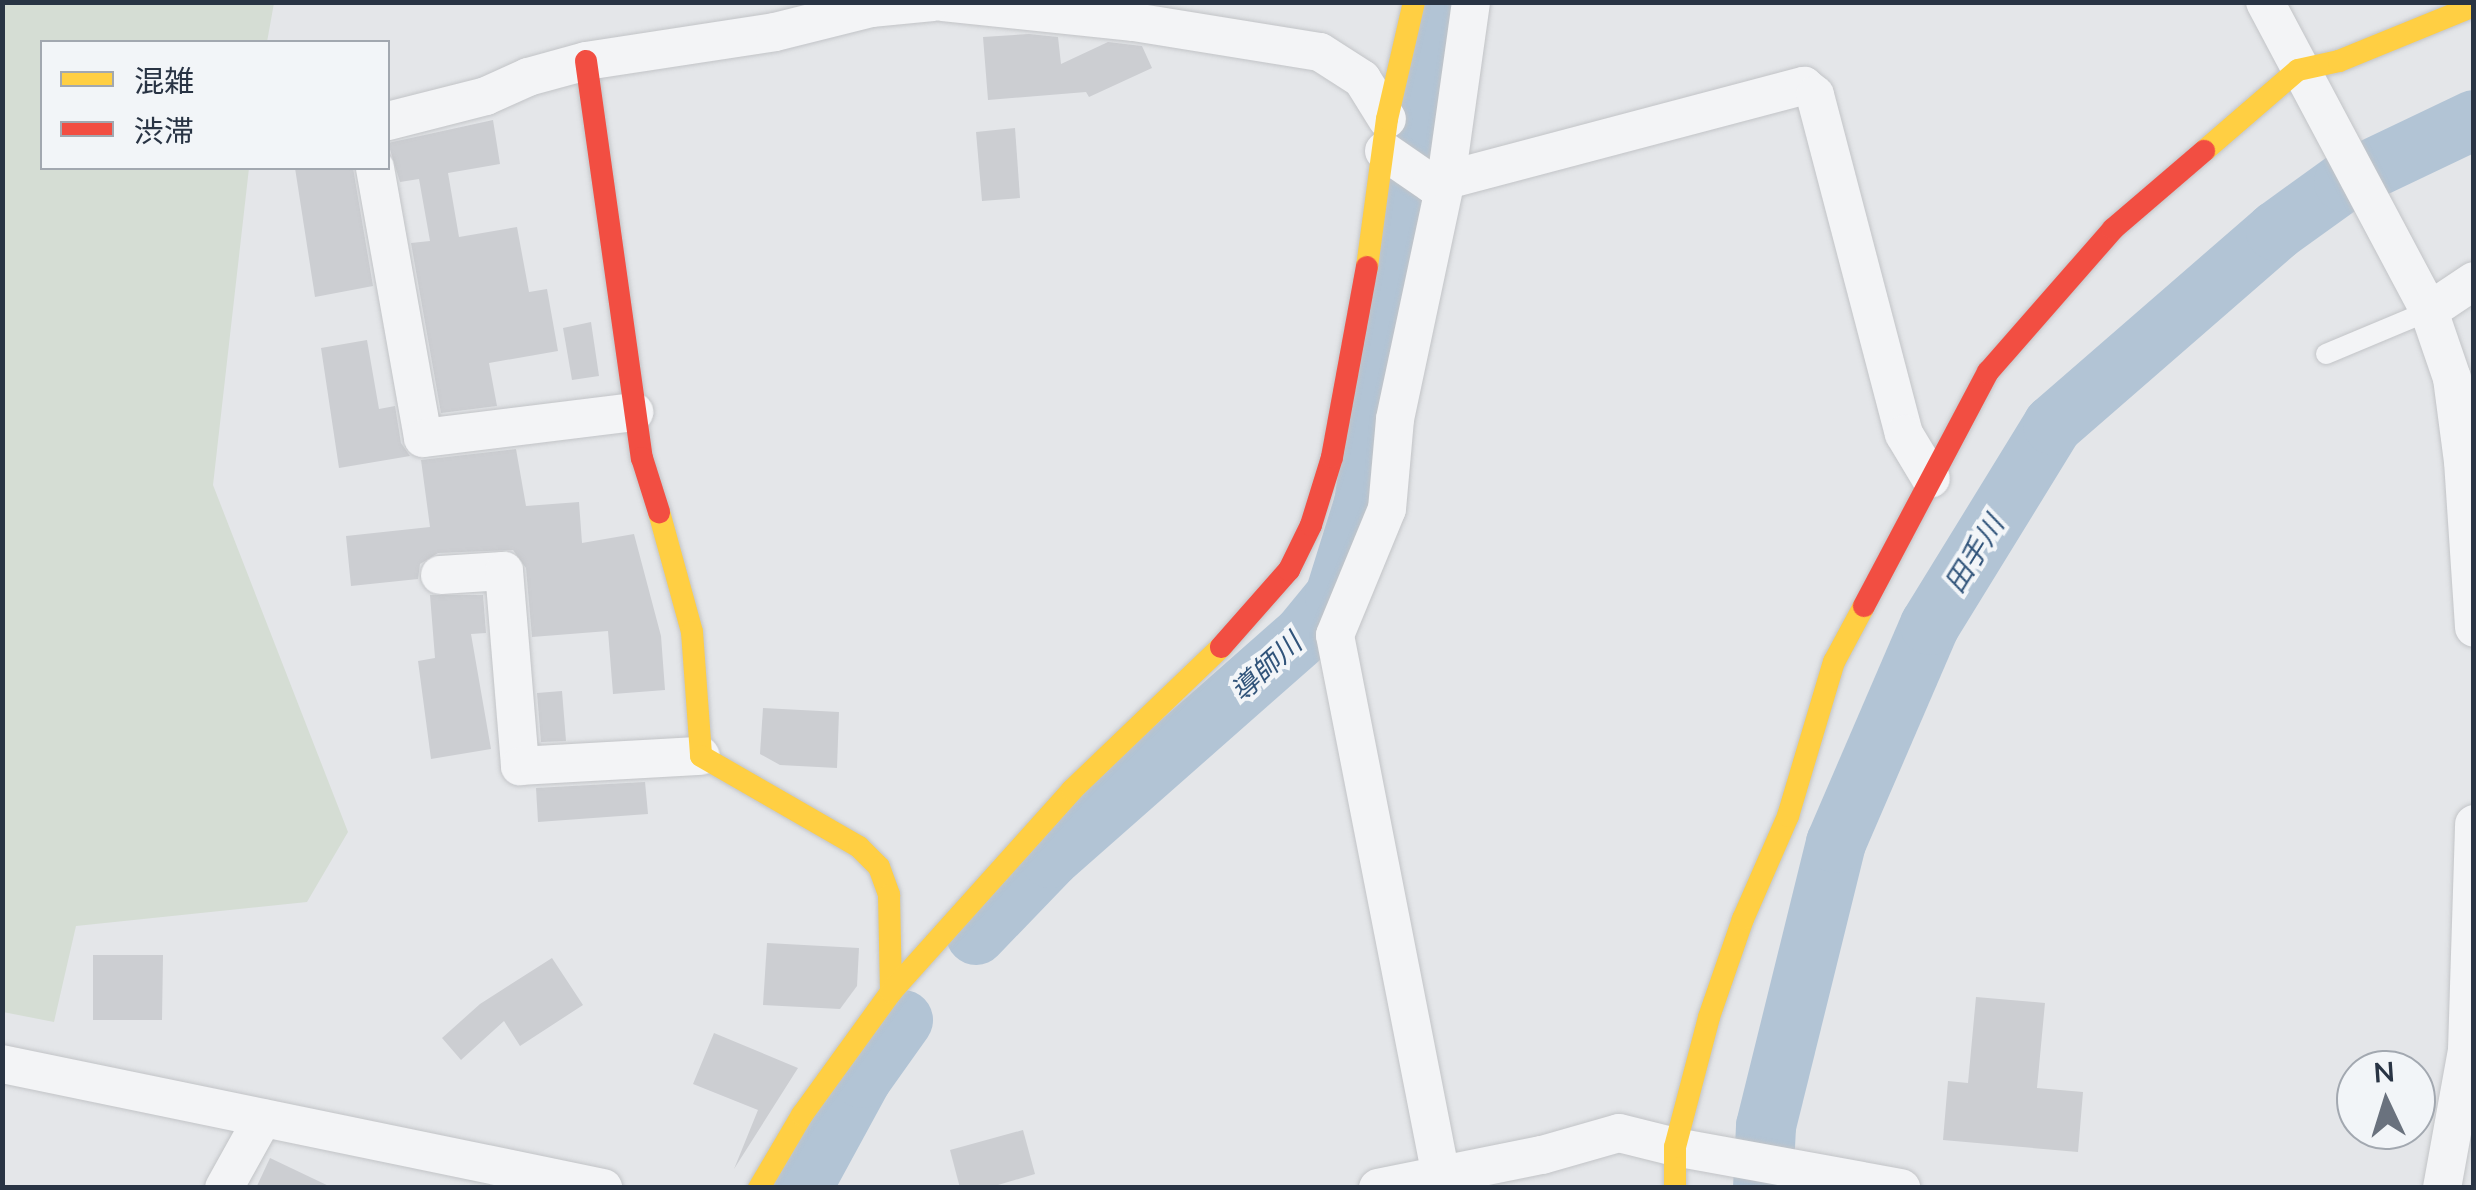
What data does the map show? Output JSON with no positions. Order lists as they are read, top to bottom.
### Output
{
  "water": ["田手川", "導師川"],
  "legend": ["混雑", "渋滞"],
  "north": "top"
}
